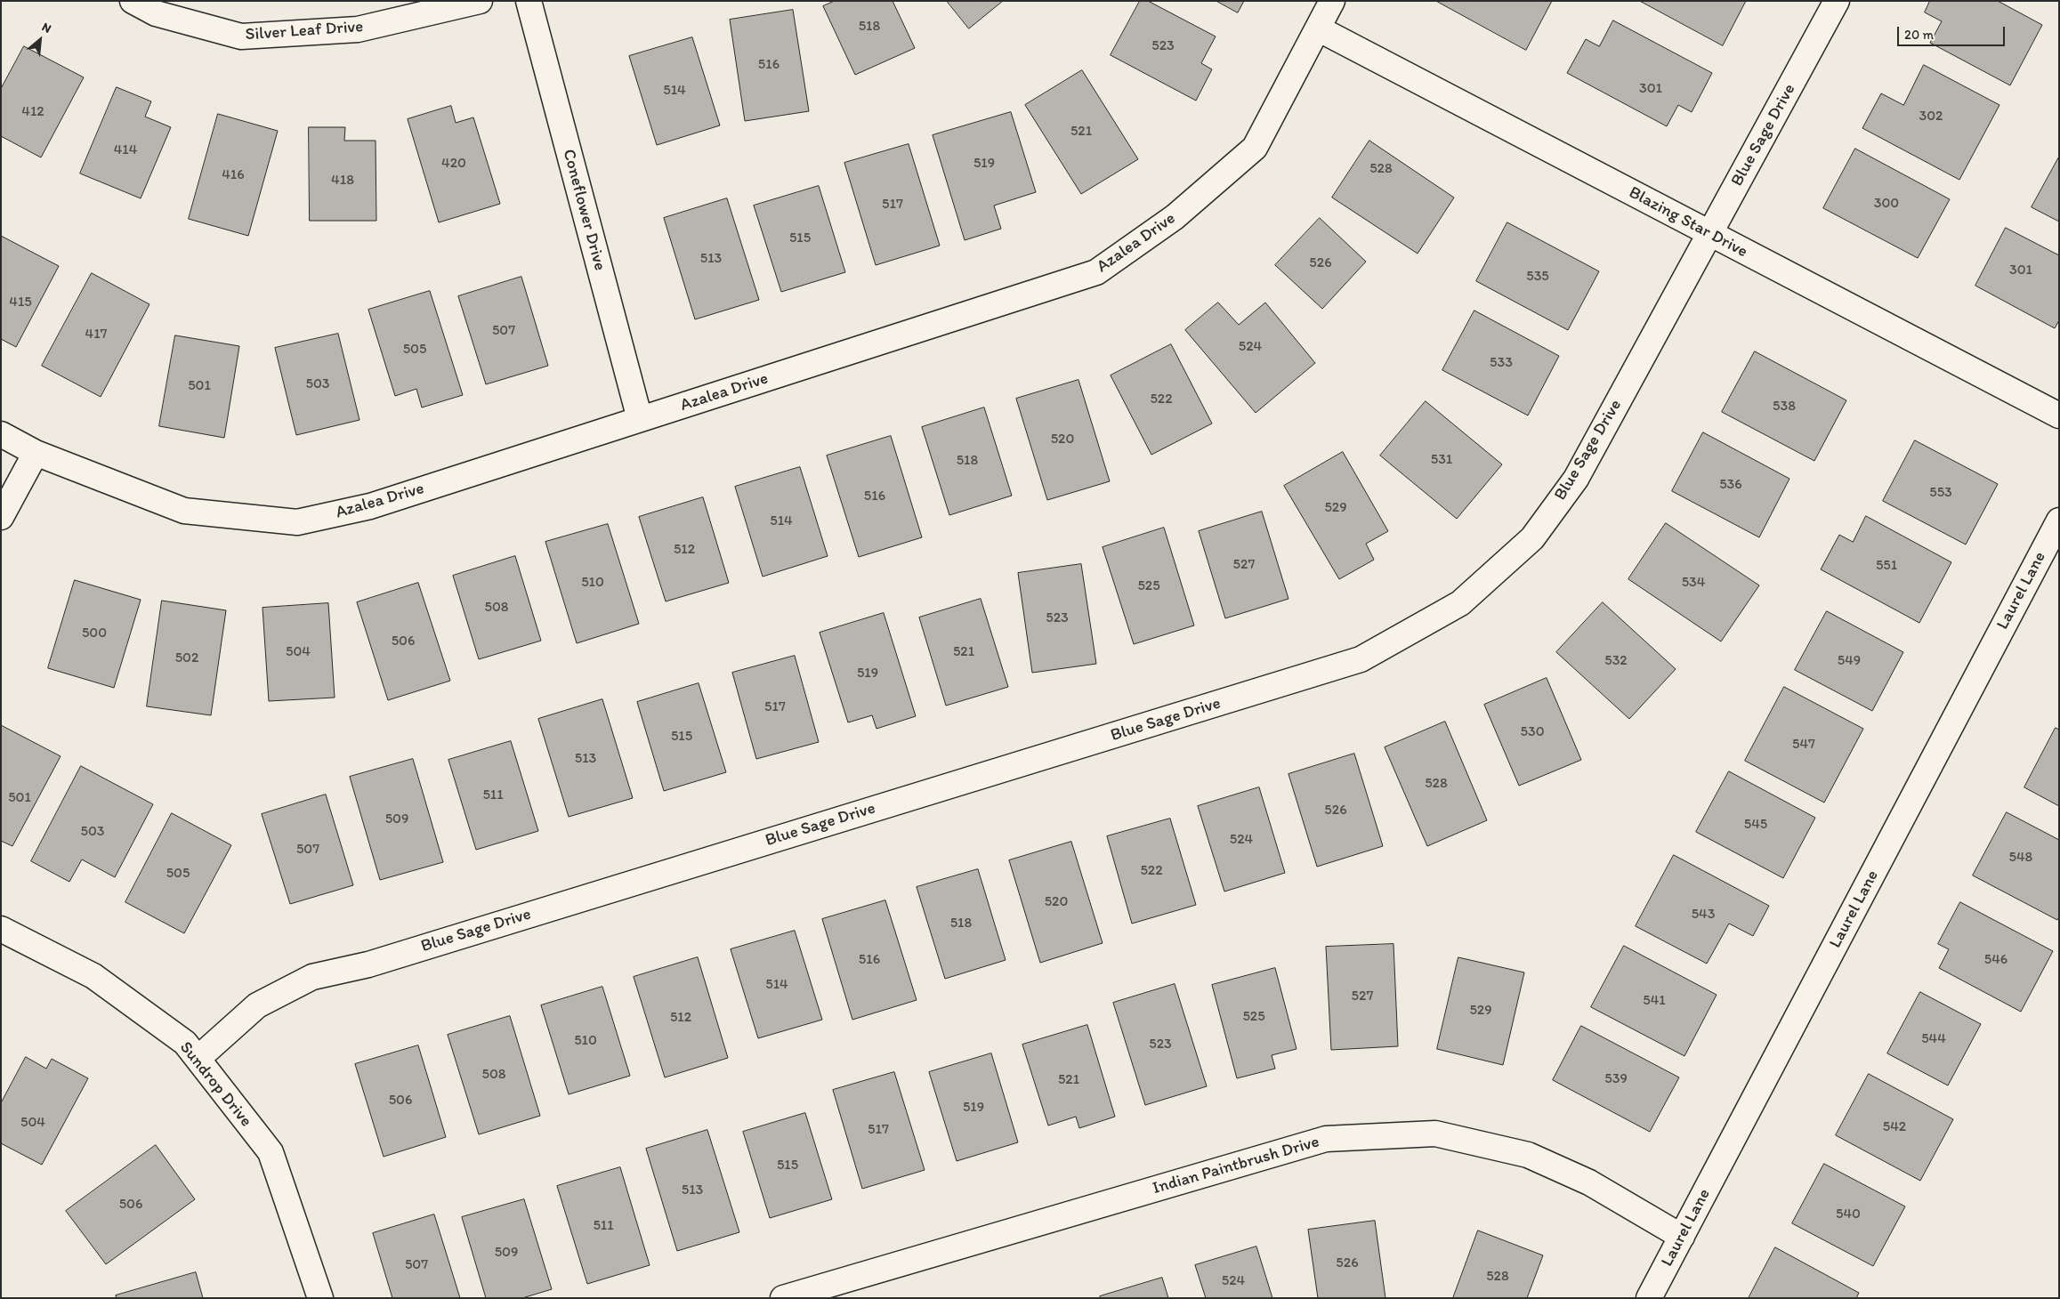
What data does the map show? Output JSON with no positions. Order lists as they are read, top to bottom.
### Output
{
  "streets": {
    "street": [
      "Silver Leaf Drive",
      "Blue Sage Drive",
      "Coneflower Drive",
      "Blazing Star Drive",
      "Azalea Drive",
      "Laurel Lane",
      "Sundrop Drive",
      "Indian Paintbrush Drive"
    ]
  },
  "crossings": [
    ["Blue Sage Drive", "Blazing Star Drive"],
    ["Blue Sage Drive", "Sundrop Drive"],
    ["Coneflower Drive", "Azalea Drive"],
    ["Blazing Star Drive", "Azalea Drive"],
    ["Laurel Lane", "Indian Paintbrush Drive"]
  ],
  "house_numbers": [
    "518",
    "523",
    "516",
    "301",
    "514",
    "412",
    "302",
    "521",
    "414",
    "420",
    "519",
    "528",
    "416",
    "418",
    "300",
    "517",
    "515",
    "513",
    "526",
    "301",
    "535",
    "415",
    "507",
    "417",
    "524",
    "505",
    "533",
    "503",
    "501",
    "522",
    "538",
    "520",
    "531",
    "518",
    "536",
    "553",
    "516",
    "529",
    "514",
    "512",
    "527",
    "551",
    "510",
    "534",
    "525",
    "508",
    "523",
    "500",
    "506",
    "504",
    "521",
    "502",
    "532",
    "549",
    "519",
    "517",
    "530",
    "515",
    "547",
    "513",
    "528",
    "511",
    "501",
    "526",
    "509",
    "545",
    "503",
    "524",
    "507",
    "548",
    "522",
    "505",
    "520",
    "543",
    "518",
    "516",
    "546",
    "514",
    "527",
    "541",
    "529",
    "525",
    "512",
    "544",
    "510",
    "523",
    "508",
    "539",
    "521",
    "506",
    "519",
    "504",
    "542",
    "517",
    "515",
    "513",
    "506",
    "540",
    "511",
    "509",
    "526",
    "507",
    "528",
    "524"
  ],
  "scale_bar": "20 m",
  "north": "top right"
}
